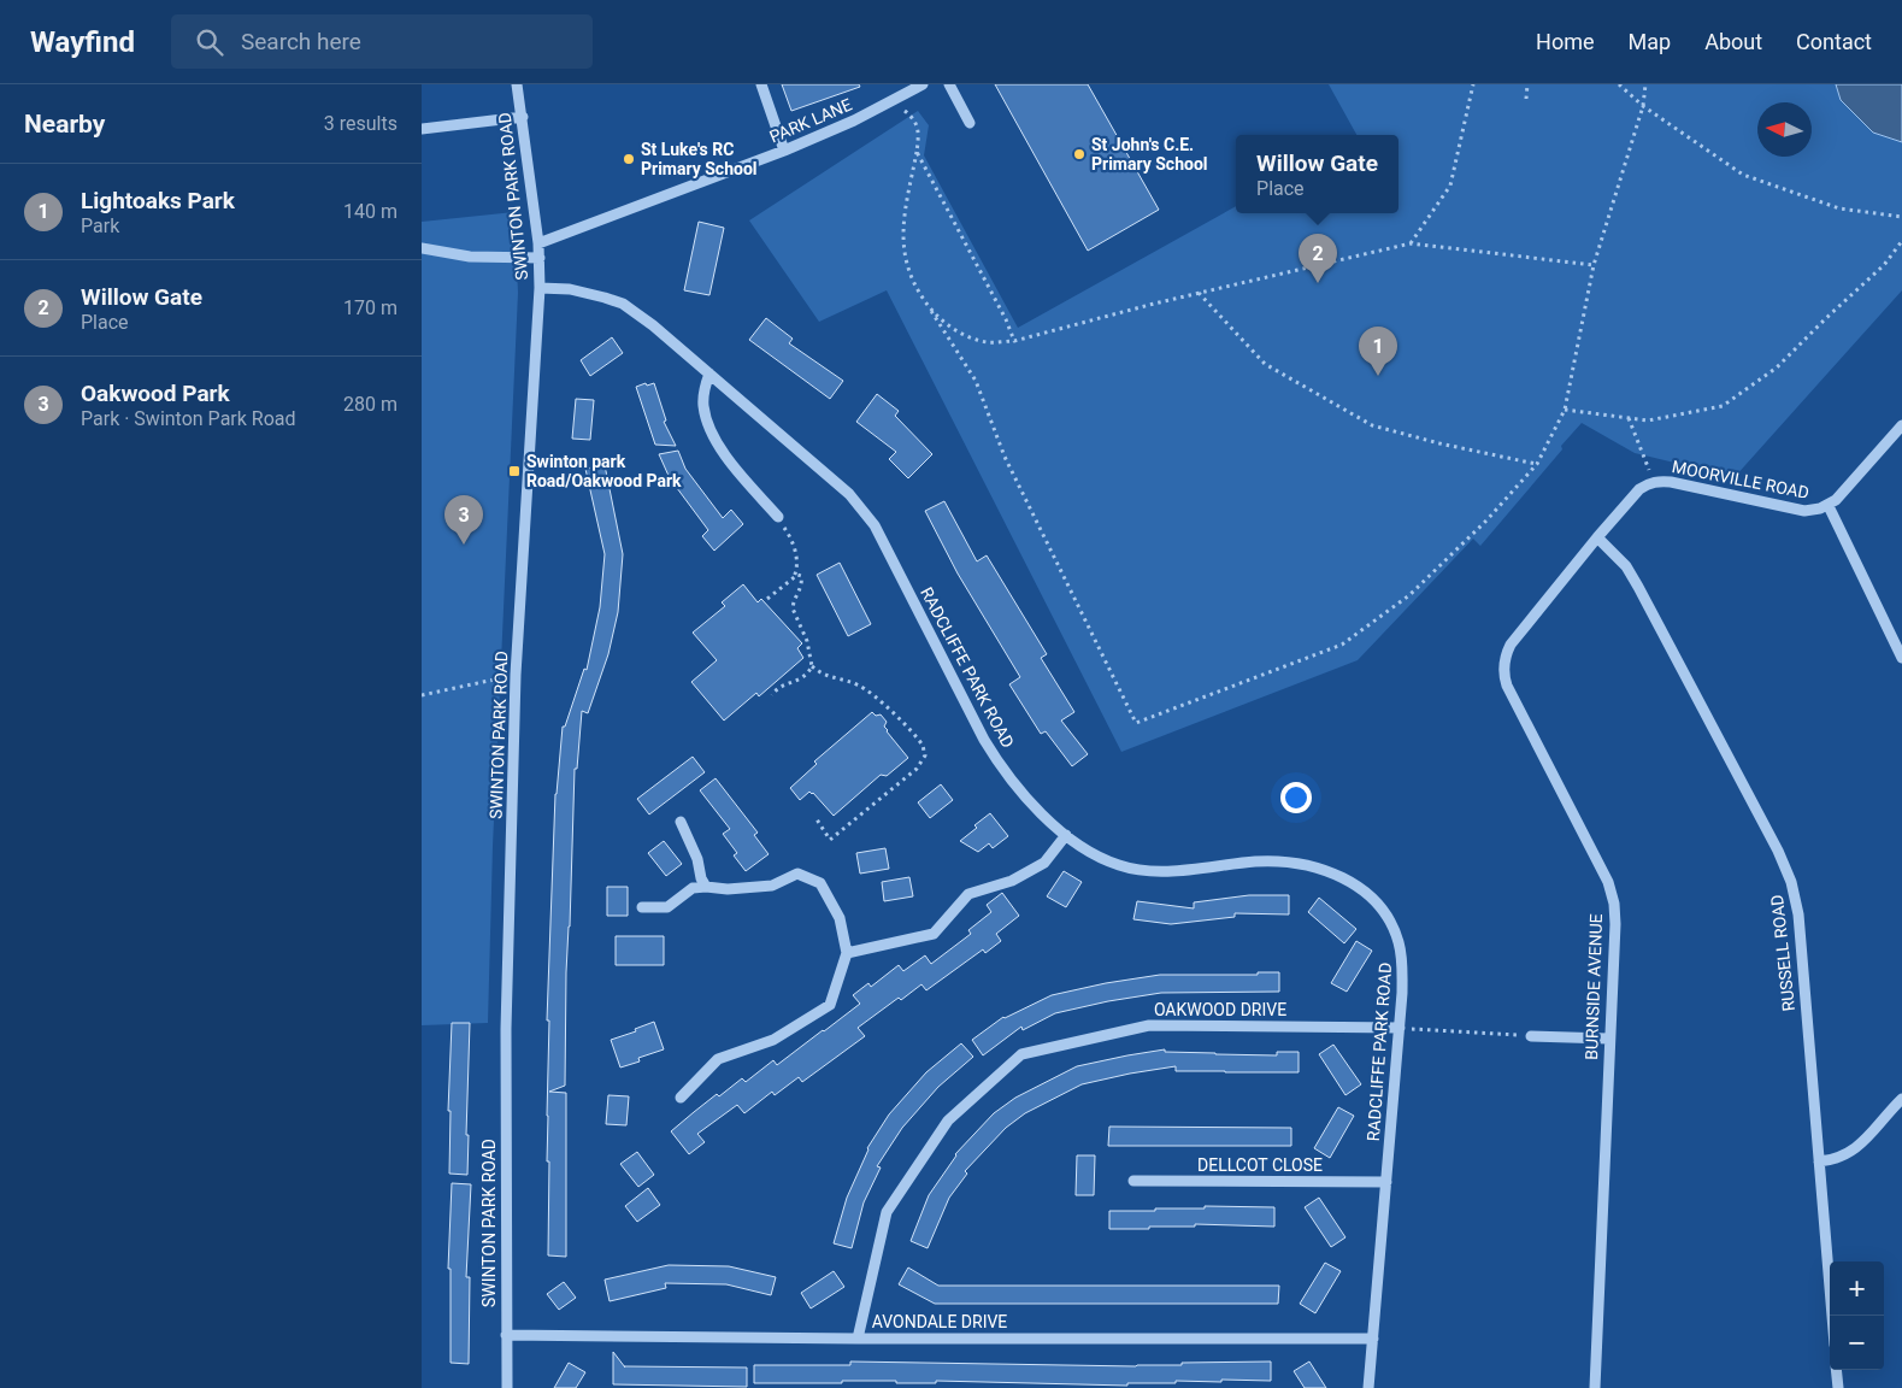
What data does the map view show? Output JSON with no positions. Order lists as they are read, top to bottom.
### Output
{
  "streets": {
    "street": [
      "PARK LANE",
      "SWINTON PARK ROAD",
      "MOORVILLE ROAD",
      "RADCLIFFE PARK ROAD",
      "RUSSELL ROAD",
      "BURNSIDE AVENUE",
      "OAKWOOD DRIVE",
      "DELLCOT CLOSE",
      "AVONDALE DRIVE"
    ]
  },
  "crossings": [
    ["PARK LANE", "SWINTON PARK ROAD"],
    ["SWINTON PARK ROAD", "RADCLIFFE PARK ROAD"],
    ["SWINTON PARK ROAD", "AVONDALE DRIVE"],
    ["MOORVILLE ROAD", "RUSSELL ROAD"],
    ["MOORVILLE ROAD", "BURNSIDE AVENUE"],
    ["RADCLIFFE PARK ROAD", "OAKWOOD DRIVE"],
    ["RADCLIFFE PARK ROAD", "DELLCOT CLOSE"],
    ["RADCLIFFE PARK ROAD", "AVONDALE DRIVE"],
    ["RUSSELL ROAD", "BURNSIDE AVENUE"],
    ["OAKWOOD DRIVE", "AVONDALE DRIVE"]
  ],
  "places": {
    "other": ["St John's C.E. Primary School", "St Luke's RC Primary School"],
    "transit": ["Swinton park Road/Oakwood Park"]
  },
  "north": "left",
  "page": {
    "header": "Wayfind",
    "search": "Search here",
    "nav": [
      "Home",
      "Map",
      "About",
      "Contact"
    ],
    "heading": ["Nearby", "3 results"],
    "popup": ["Willow Gate", "Place"],
    "list": [
      {
        "mark": "1",
        "name": "Lightoaks Park",
        "note": "Park",
        "value": "140 m"
      },
      {
        "mark": "2",
        "name": "Willow Gate",
        "note": "Place",
        "value": "170 m"
      },
      {
        "mark": "3",
        "name": "Oakwood Park",
        "note": "Park · Swinton Park Road",
        "value": "280 m"
      }
    ],
    "pins": ["2", "1", "3"],
    "map_buttons": ["+", "−"]
  }
}
